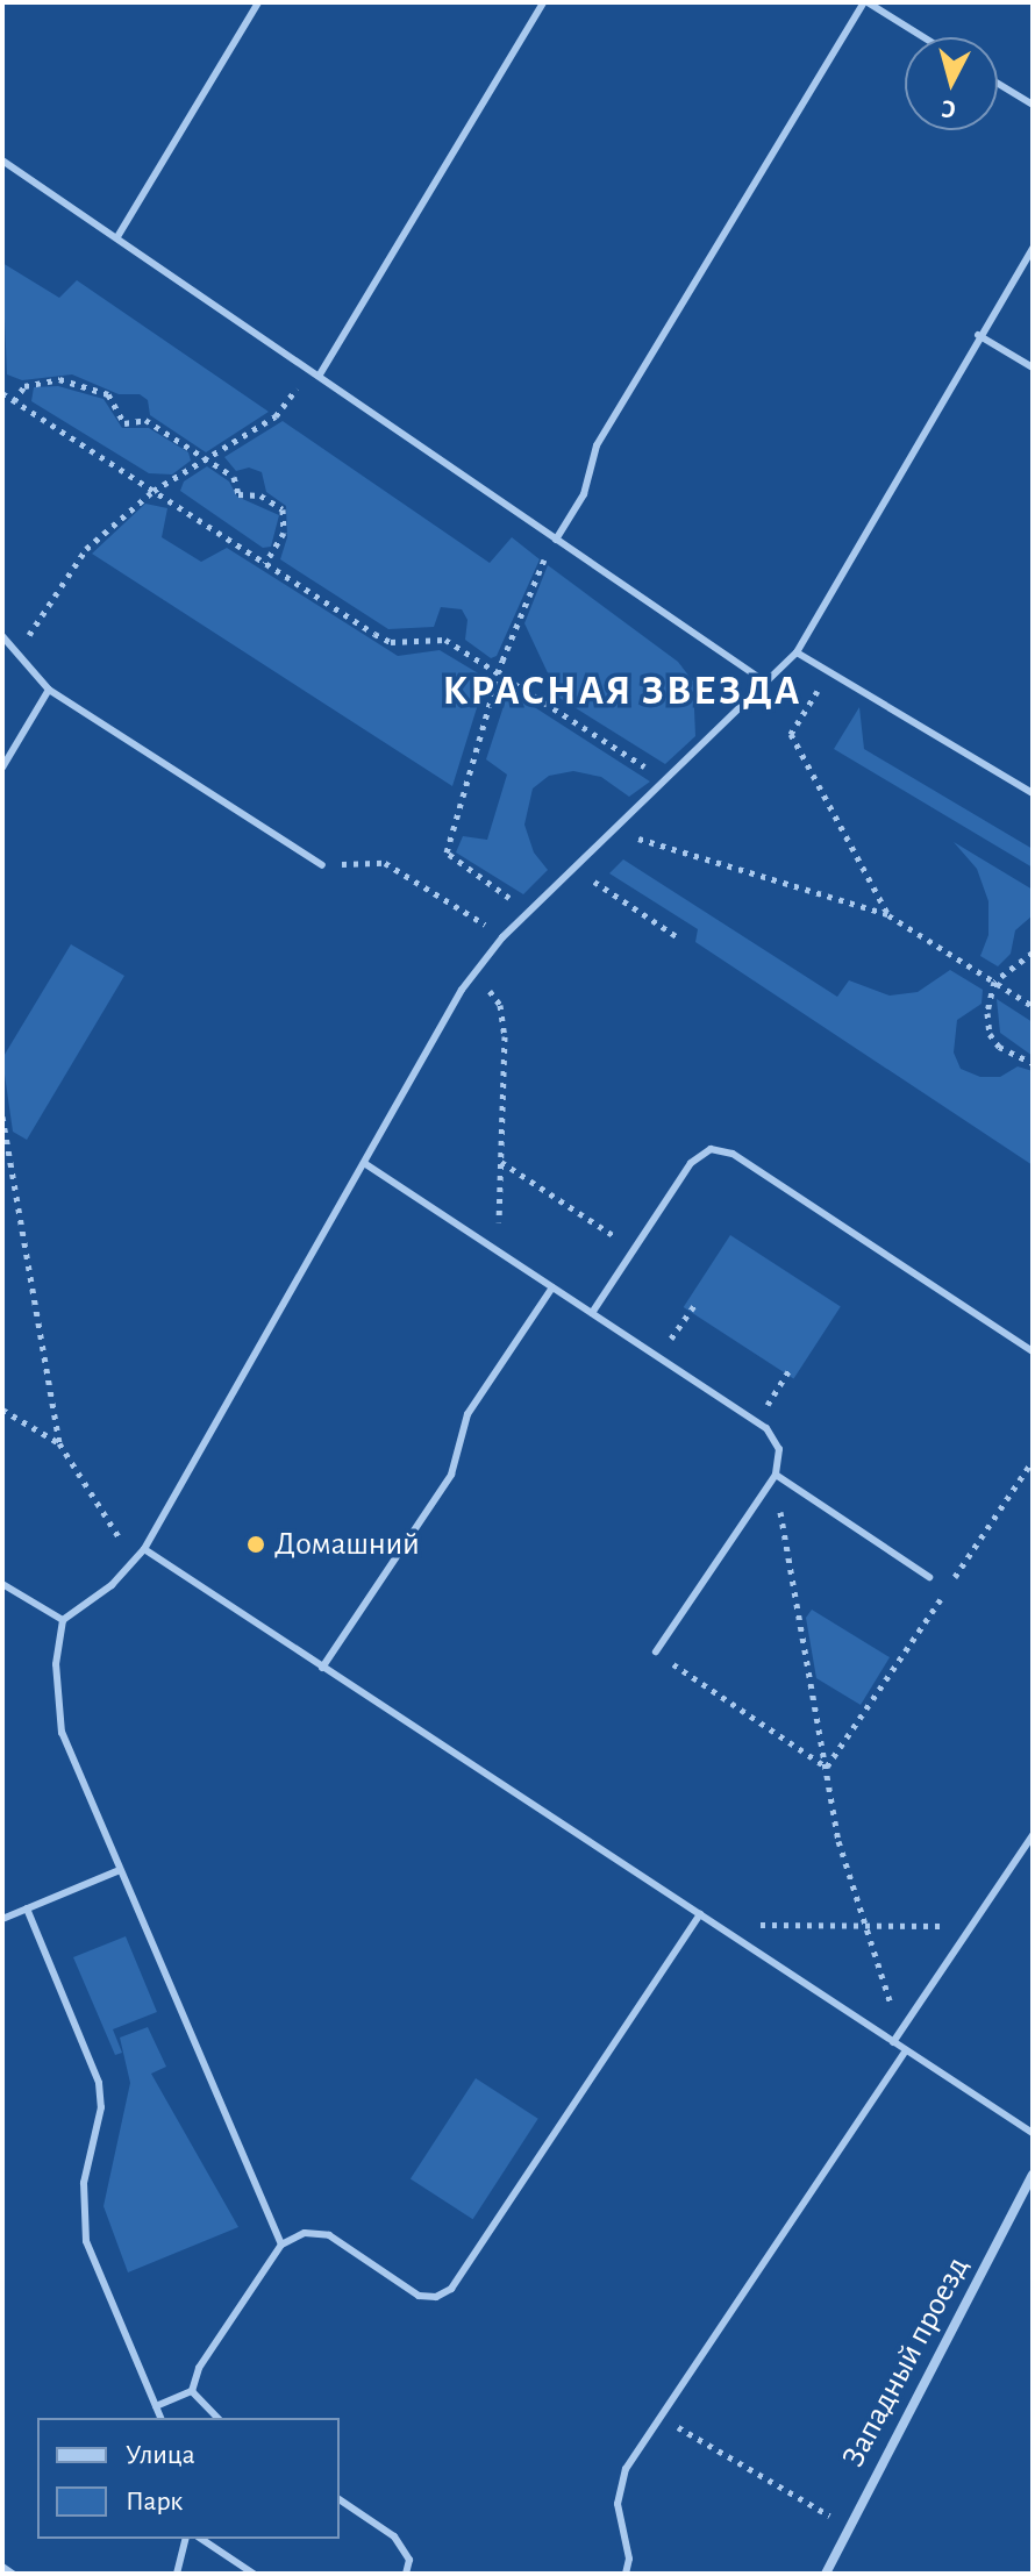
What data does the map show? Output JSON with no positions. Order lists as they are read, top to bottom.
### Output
{
  "streets": {
    "street": ["Западный проезд"]
  },
  "districts": ["КРАСНАЯ ЗВЕЗДА"],
  "places": ["Домашний"],
  "legend": ["Улица", "Парк"],
  "north": "bottom"
}
